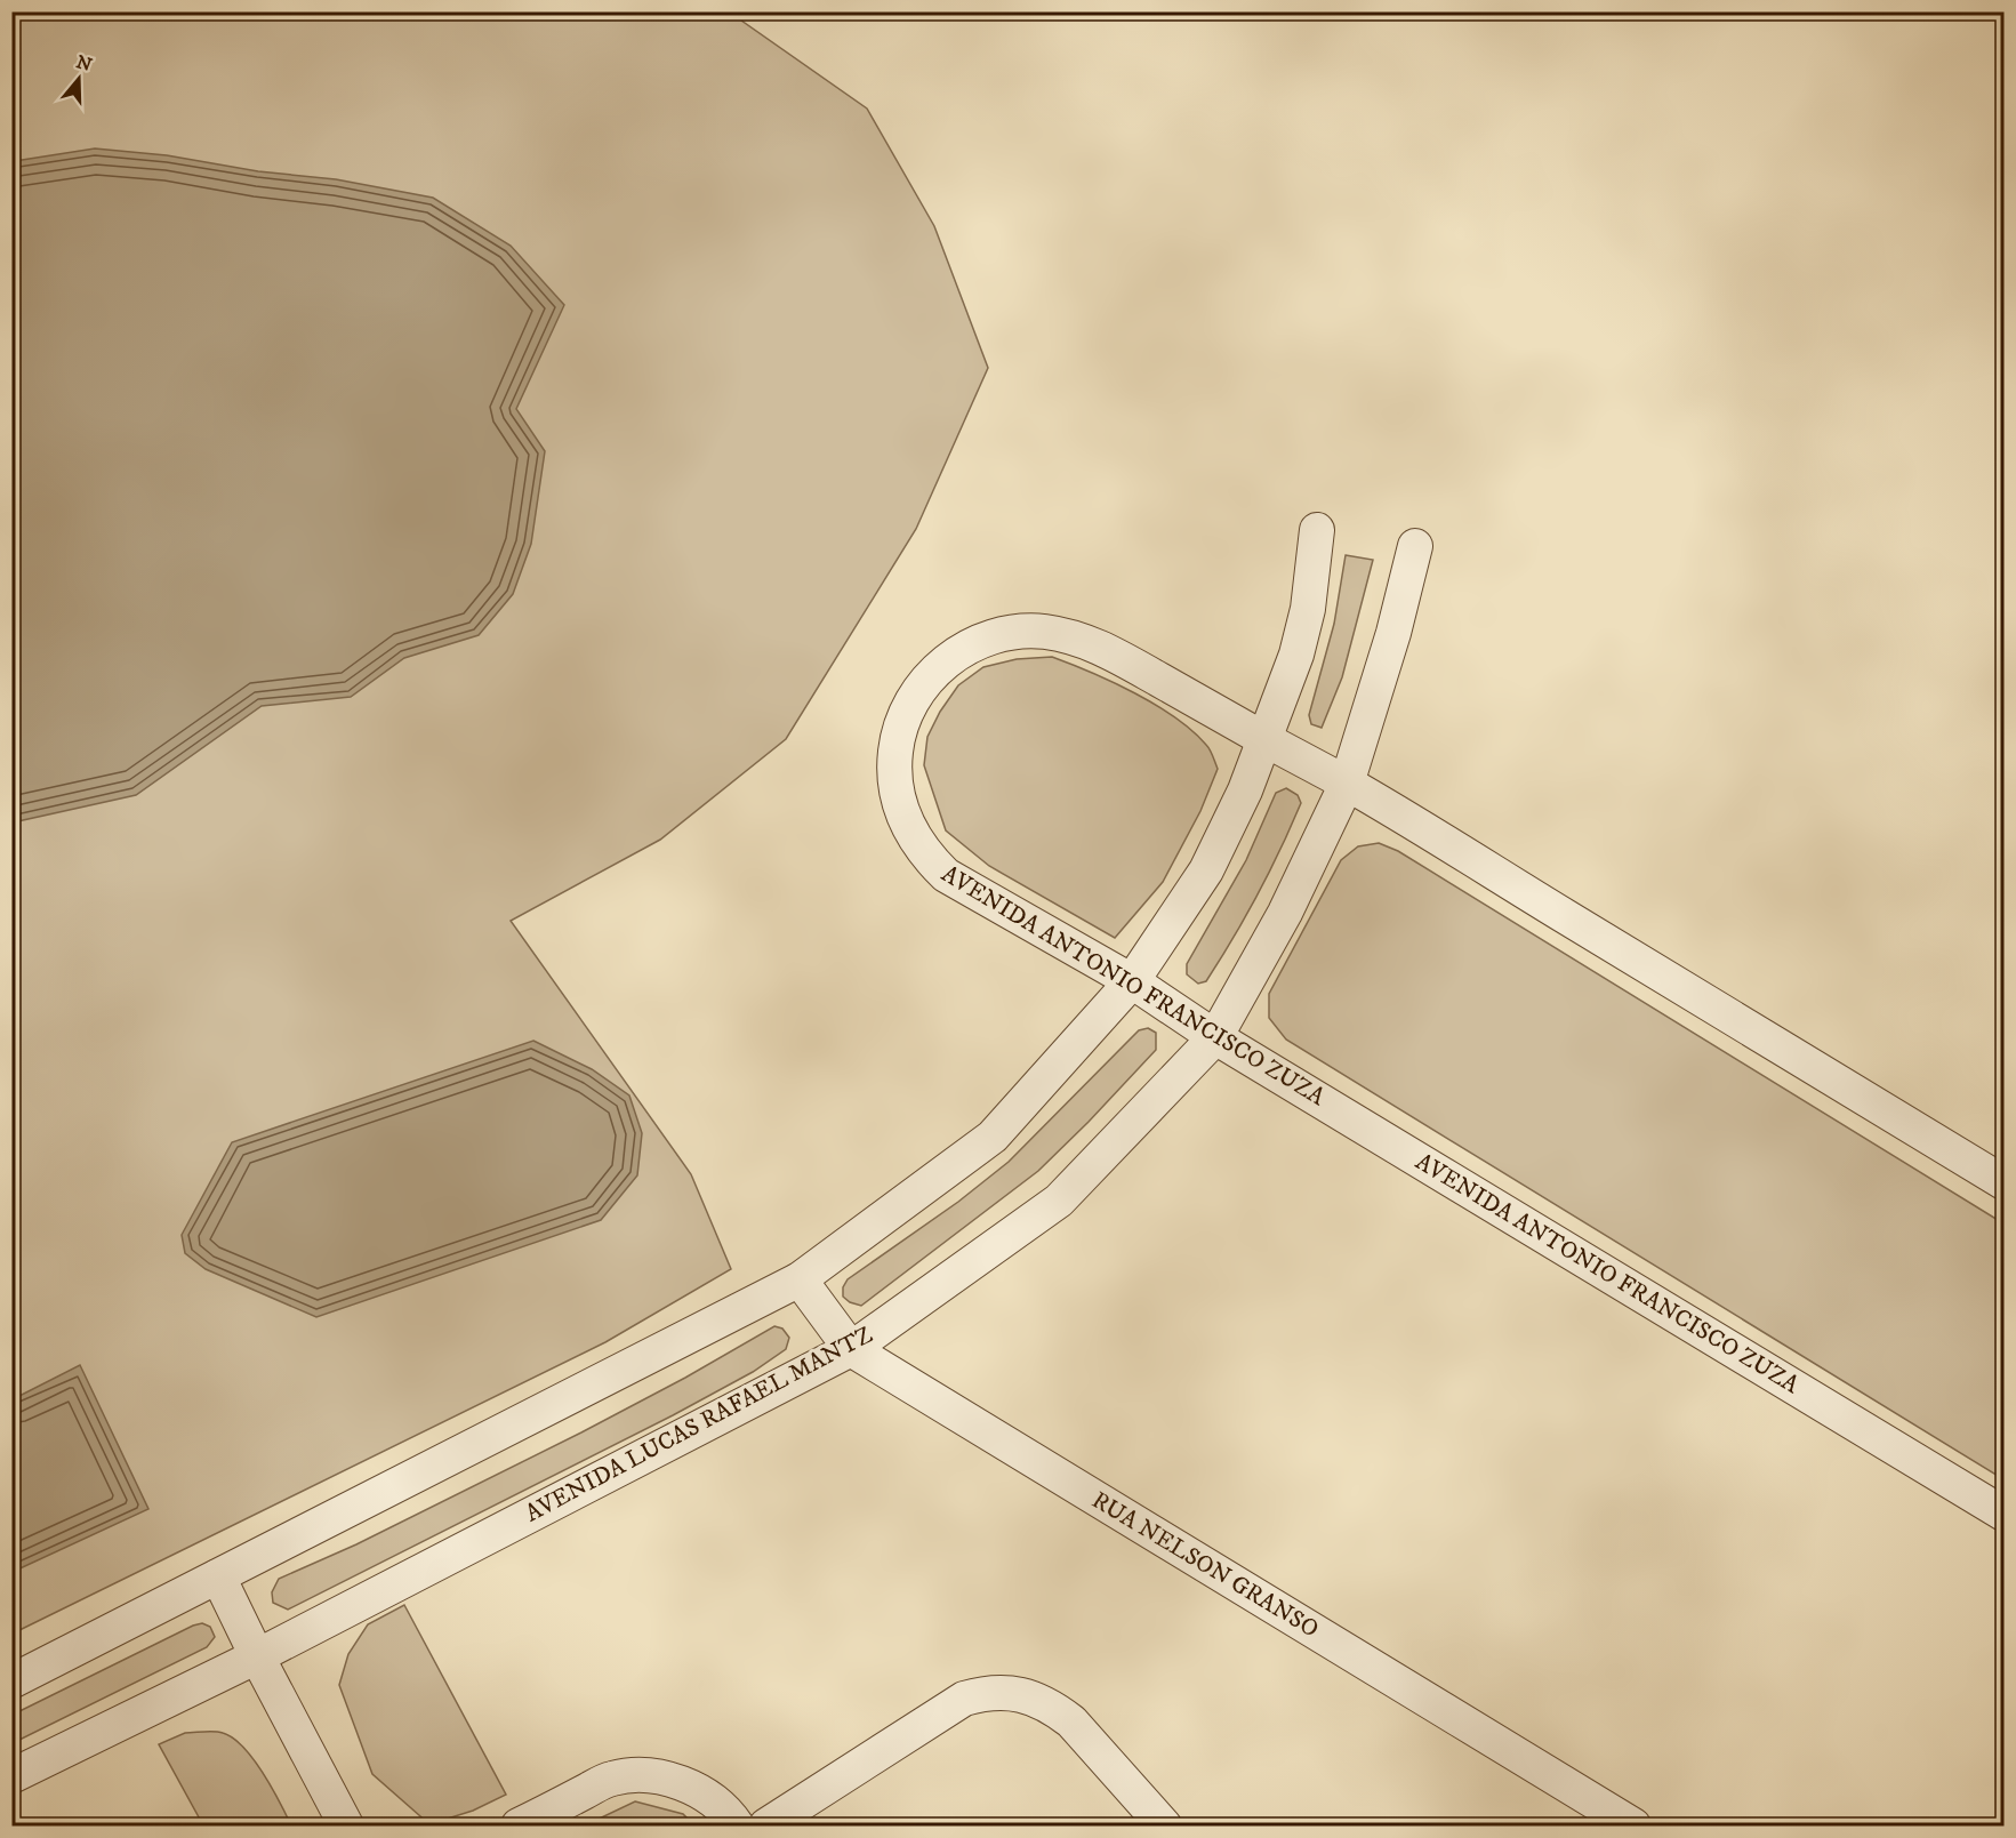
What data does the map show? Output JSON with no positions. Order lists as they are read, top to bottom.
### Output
{
  "streets": {
    "street": ["AVENIDA ANTONIO FRANCISCO ZUZA", "AVENIDA LUCAS RAFAEL MANTZ", "RUA NELSON GRANSO"]
  },
  "crossings": [
    ["AVENIDA ANTONIO FRANCISCO ZUZA", "AVENIDA LUCAS RAFAEL MANTZ"],
    ["AVENIDA LUCAS RAFAEL MANTZ", "RUA NELSON GRANSO"]
  ],
  "north": "top"
}
